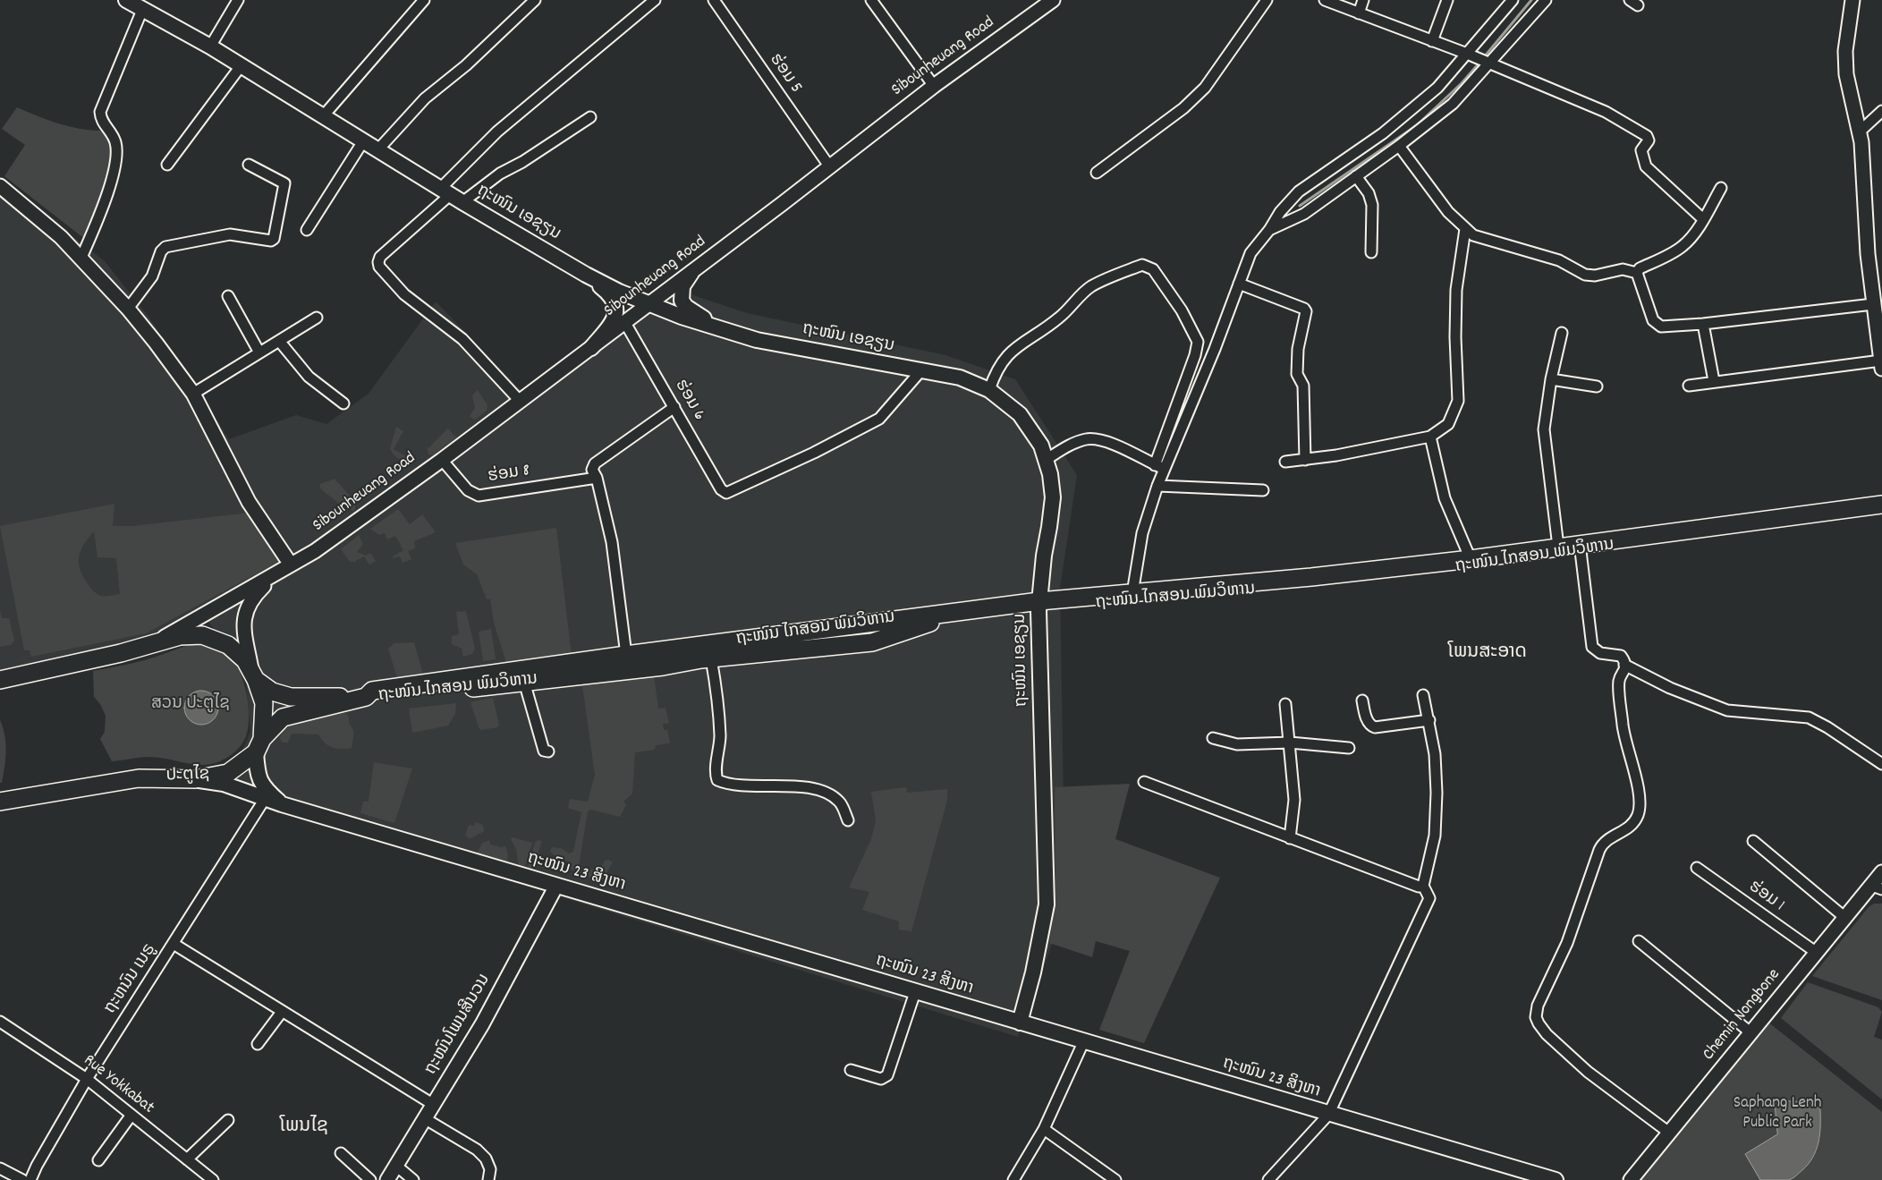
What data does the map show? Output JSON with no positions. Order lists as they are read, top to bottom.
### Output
{
  "streets": {
    "highway": ["ຖະໜົນ ໄກສອນ ພົມວິຫານ", "ປະຕູໄຊ"],
    "main road": ["ຖະໜົນ ເອຊຽນ", "ຖະໜົນ 23 ສິງຫາ"],
    "street": [
      "Sibounheuang Road",
      "ຮ່ອມ 5",
      "ຮ່ອມ 6",
      "ຮ່ອມ 8",
      "ຮ່ອມ 1",
      "ຖະຫນົນ ເນຣູ",
      "Chemin Nongbone",
      "ຖະໜົນໂພນສີນວນ",
      "Rue Yokkabat"
    ]
  },
  "crossings": [
    ["Sibounheuang Road", "ຮ່ອມ 5"],
    ["Sibounheuang Road", "ຖະໜົນ ເອຊຽນ"],
    ["Sibounheuang Road", "ຮ່ອມ 6"],
    ["Sibounheuang Road", "ຮ່ອມ 8"],
    ["ຖະໜົນ ເອຊຽນ", "ຮ່ອມ 6"],
    ["ຖະໜົນ ເອຊຽນ", "ຖະໜົນ ໄກສອນ ພົມວິຫານ"],
    ["ຖະໜົນ ເອຊຽນ", "ຖະໜົນ 23 ສິງຫາ"],
    ["ຖະໜົນ ໄກສອນ ພົມວິຫານ", "ປະຕູໄຊ"],
    ["ປະຕູໄຊ", "ຖະໜົນ 23 ສິງຫາ"],
    ["ຖະໜົນ 23 ສິງຫາ", "ຖະຫນົນ ເນຣູ"],
    ["ຖະໜົນ 23 ສິງຫາ", "ຖະໜົນໂພນສີນວນ"],
    ["ຮ່ອມ 1", "Chemin Nongbone"],
    ["ຖະຫນົນ ເນຣູ", "Rue Yokkabat"]
  ],
  "districts": ["ໂພນສະອາດ", "ໂພນໄຊ"],
  "parks": ["ສວນ ປະຕູໄຊ", "Saphang Lenh Public Park"]
}
